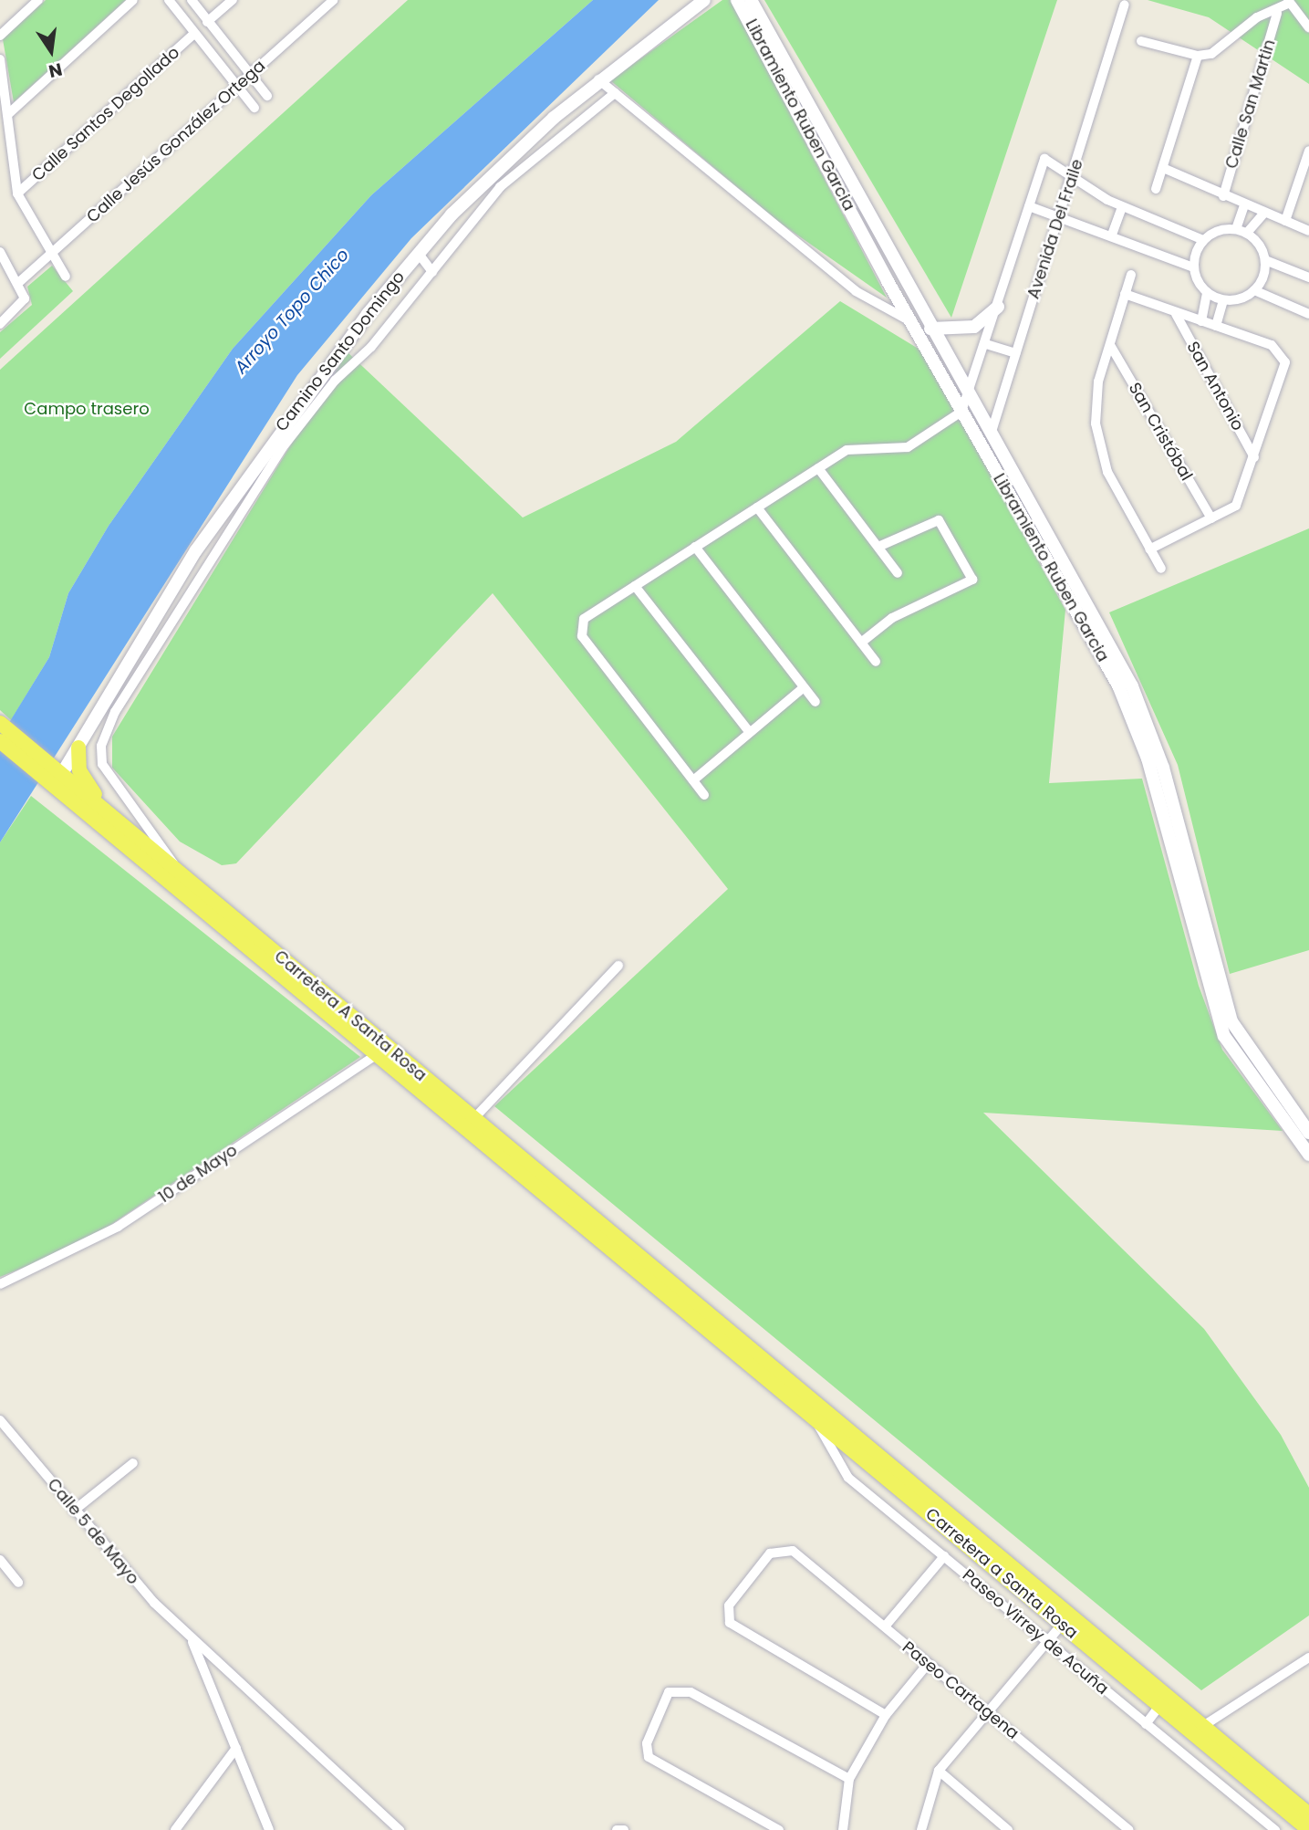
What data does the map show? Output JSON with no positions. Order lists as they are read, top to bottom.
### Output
{
  "streets": {
    "main road": ["Carretera A Santa Rosa", "Carretera a Santa Rosa"],
    "street": [
      "Calle San Martin",
      "Calle Santos Degollado",
      "Libramiento Ruben Garcia",
      "Calle Jesús González Ortega",
      "Avenida Del Fraile",
      "Camino Santo Domingo",
      "San Antonio",
      "San Cristóbal",
      "10 de Mayo",
      "Calle 5 de Mayo",
      "Paseo Virrey de Acuña",
      "Paseo Cartagena"
    ]
  },
  "crossings": [
    ["Libramiento Ruben Garcia", "Avenida Del Fraile"],
    ["Camino Santo Domingo", "Carretera A Santa Rosa"],
    ["Carretera A Santa Rosa", "10 de Mayo"],
    ["Carretera A Santa Rosa", "Carretera a Santa Rosa"],
    ["Carretera a Santa Rosa", "Paseo Virrey de Acuña"]
  ],
  "water": ["Arroyo Topo Chico"],
  "parks": ["Campo trasero"],
  "north": "bottom"
}
